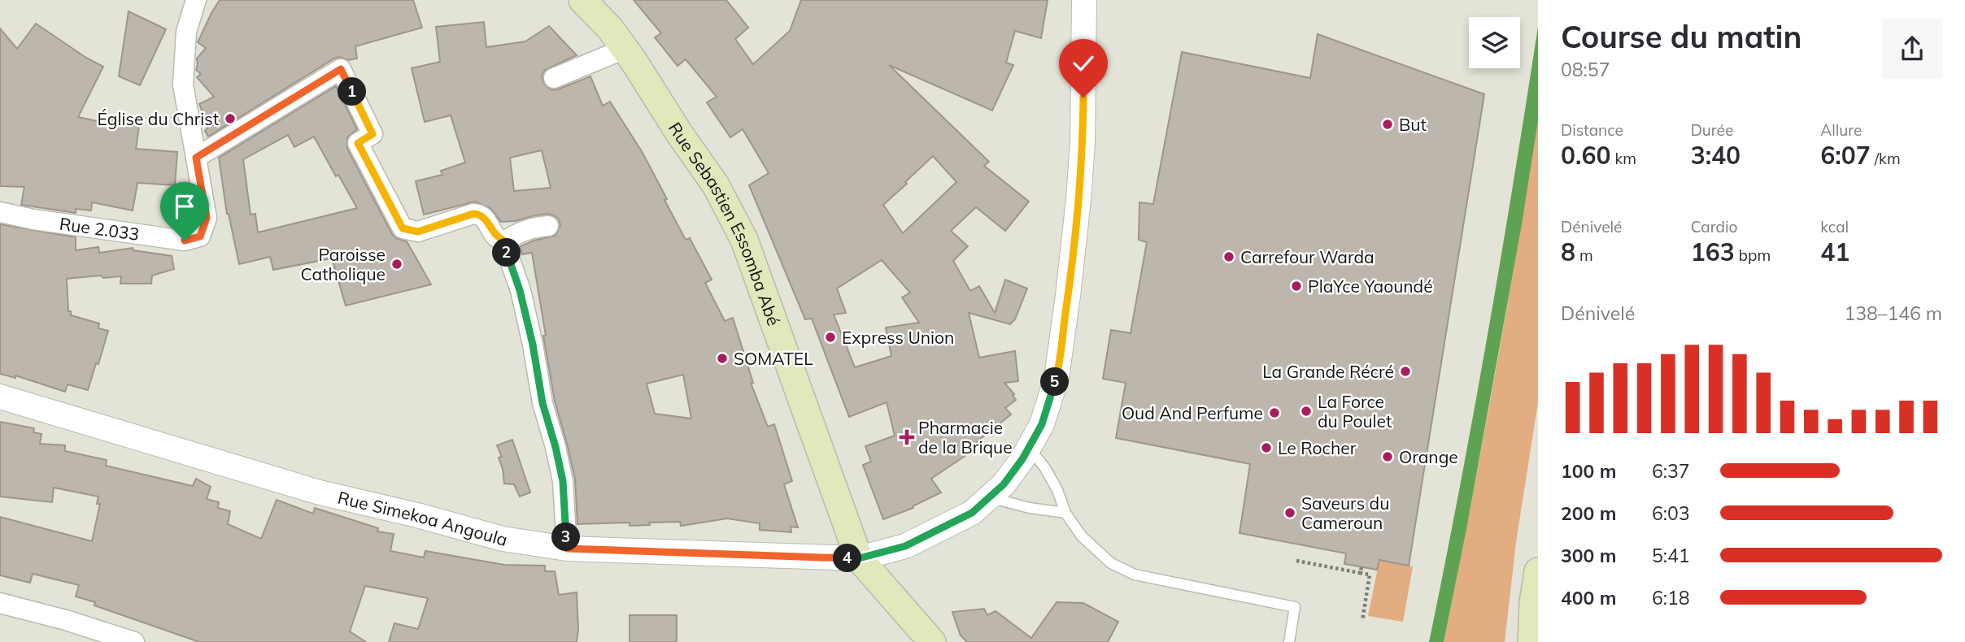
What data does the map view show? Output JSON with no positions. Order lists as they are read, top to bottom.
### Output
{
  "streets": {
    "main road": ["Rue Sebastien Essomba Abé"],
    "street": ["Rue 2.033", "Rue Simekoa Angoula"]
  },
  "crossings": [
    ["Rue Sebastien Essomba Abé", "Rue Simekoa Angoula"]
  ],
  "places": {
    "other": [
      "Église du Christ",
      "But",
      "Carrefour Warda",
      "Paroisse Catholique",
      "PlaYce Yaoundé",
      "Express Union",
      "SOMATEL",
      "La Grande Récré",
      "La Force du Poulet",
      "Oud And Perfume",
      "Le Rocher",
      "Orange",
      "Saveurs du Cameroun"
    ],
    "health": ["Pharmacie de la Brique"]
  },
  "page": {
    "heading": ["Course du matin", "08:57"],
    "pins": [
      "1",
      "2",
      "5",
      "3",
      "4"
    ],
    "stats": [
      ["Distance", "0.60 km"],
      ["Durée", "3:40"],
      ["Allure", "6:07 /km"],
      ["Dénivelé", "8 m"],
      ["Cardio", "163 bpm"],
      ["kcal", "41"]
    ],
    "chart": ["Dénivelé", "138–146 m"],
    "list": [
      {
        "name": "100 m",
        "note": "6:37"
      },
      {
        "name": "200 m",
        "note": "6:03"
      },
      {
        "name": "300 m",
        "note": "5:41"
      },
      {
        "name": "400 m",
        "note": "6:18"
      }
    ]
  }
}
